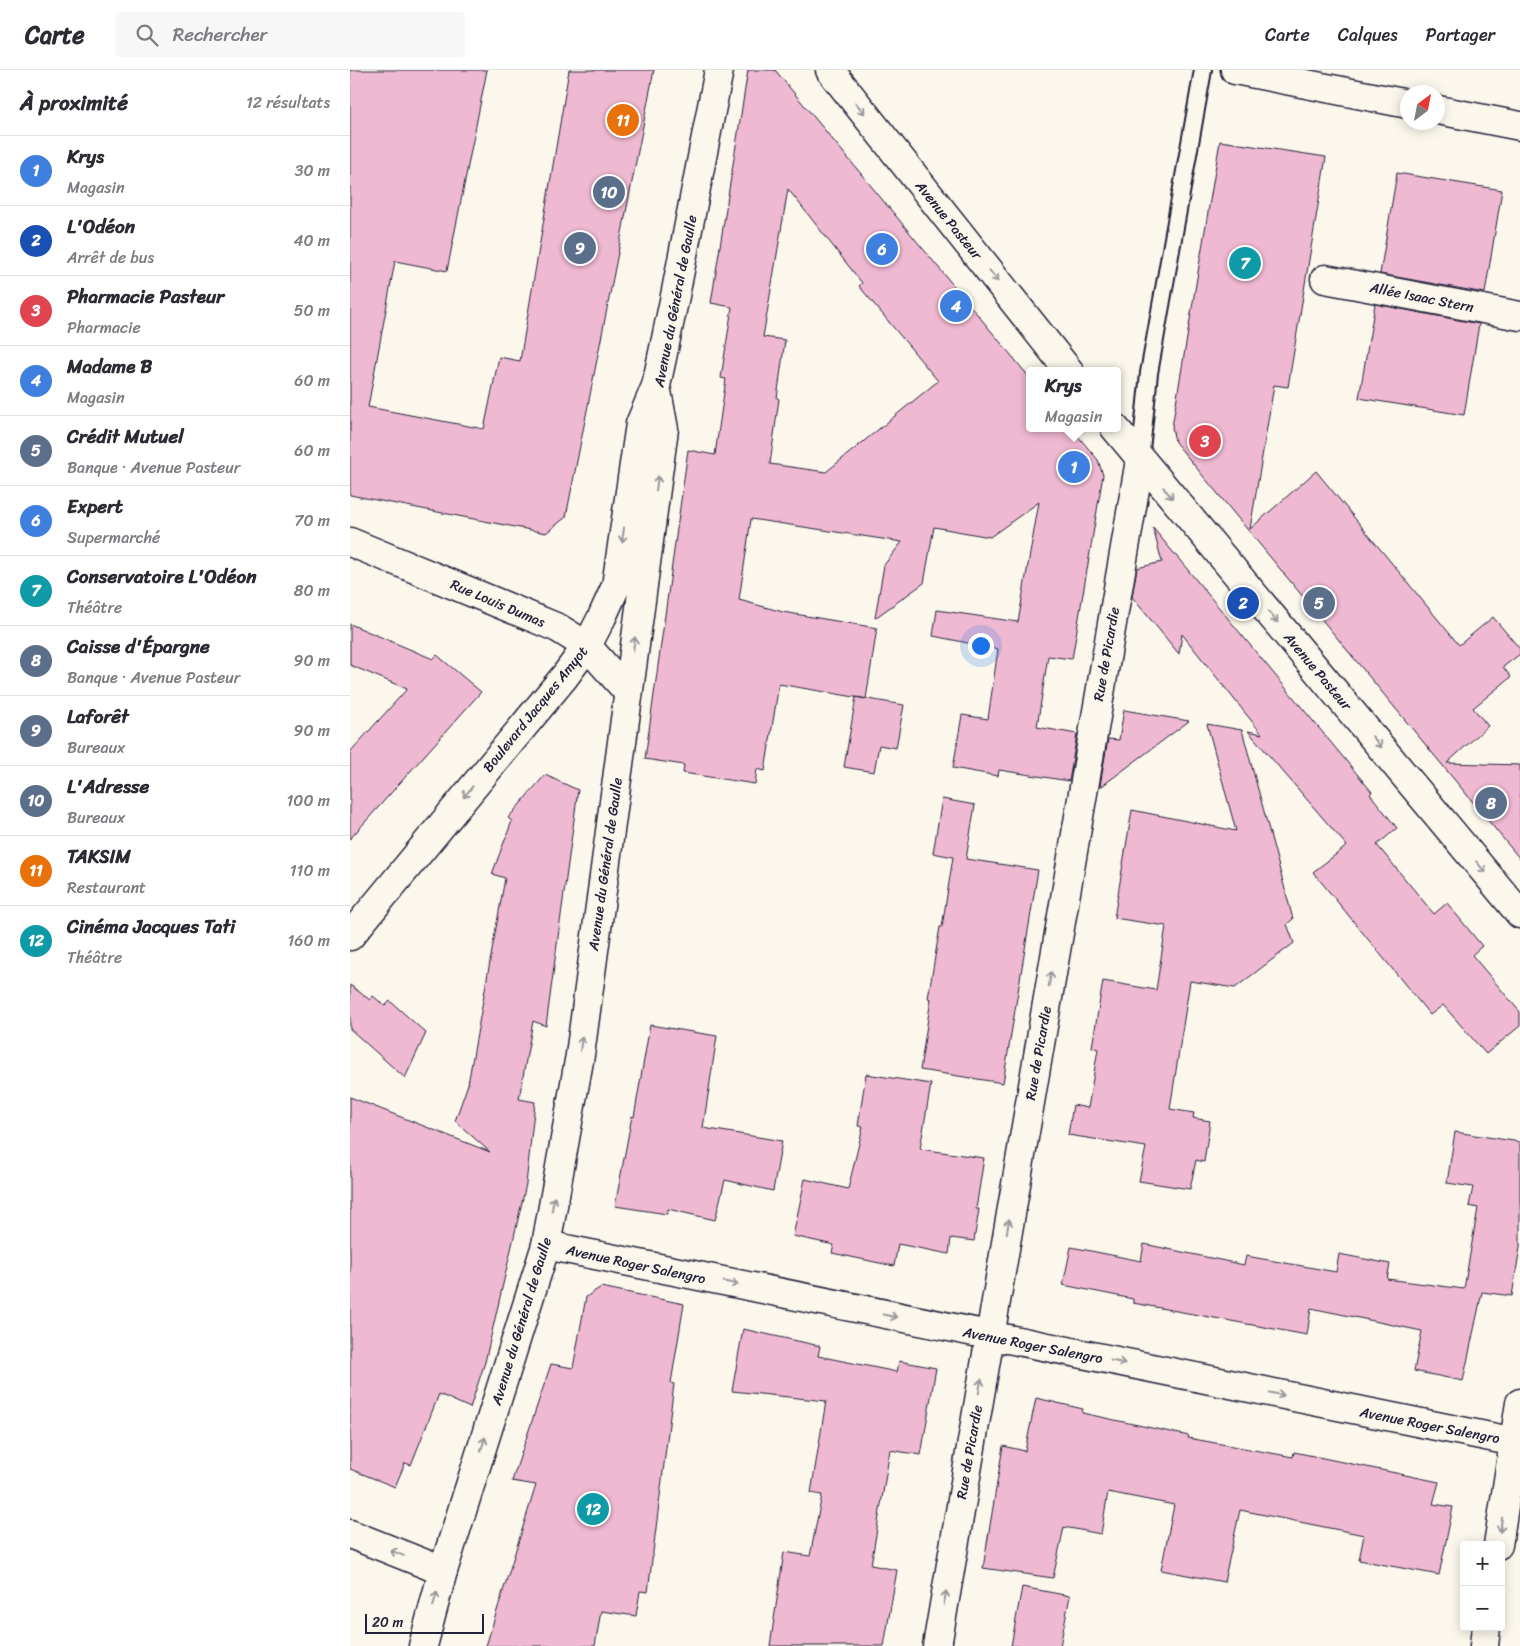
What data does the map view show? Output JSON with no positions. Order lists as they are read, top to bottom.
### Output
{
  "streets": {
    "street": [
      "Avenue Pasteur",
      "Allée Isaac Stern",
      "Avenue du Général de Gaulle",
      "Rue Louis Dumas",
      "Rue de Picardie",
      "Boulevard Jacques Amyot",
      "Avenue Roger Salengro"
    ]
  },
  "crossings": [
    ["Avenue Pasteur", "Rue de Picardie"],
    ["Avenue du Général de Gaulle", "Rue Louis Dumas"],
    ["Avenue du Général de Gaulle", "Boulevard Jacques Amyot"],
    ["Avenue du Général de Gaulle", "Avenue Roger Salengro"],
    ["Rue Louis Dumas", "Boulevard Jacques Amyot"],
    ["Rue de Picardie", "Avenue Roger Salengro"]
  ],
  "one_way": [
    "Avenue Pasteur",
    "Avenue du Général de Gaulle",
    "Rue de Picardie",
    "Boulevard Jacques Amyot",
    "Avenue Roger Salengro"
  ],
  "scale_bar": "20 m",
  "north": "top right",
  "page": {
    "header": "Carte",
    "search": "Rechercher",
    "nav": ["Carte", "Calques", "Partager"],
    "heading": ["À proximité", "12 résultats"],
    "pins": [
      "11",
      "10",
      "9",
      "6",
      "7",
      "4",
      "3",
      "1",
      "2",
      "5",
      "8",
      "12"
    ],
    "list": [
      {
        "mark": "1",
        "name": "Krys",
        "note": "Magasin",
        "value": "30 m"
      },
      {
        "mark": "2",
        "name": "L'Odéon",
        "note": "Arrêt de bus",
        "value": "40 m"
      },
      {
        "mark": "3",
        "name": "Pharmacie Pasteur",
        "note": "Pharmacie",
        "value": "50 m"
      },
      {
        "mark": "4",
        "name": "Madame B",
        "note": "Magasin",
        "value": "60 m"
      },
      {
        "mark": "5",
        "name": "Crédit Mutuel",
        "note": "Banque · Avenue Pasteur",
        "value": "60 m"
      },
      {
        "mark": "6",
        "name": "Expert",
        "note": "Supermarché",
        "value": "70 m"
      },
      {
        "mark": "7",
        "name": "Conservatoire L'Odéon",
        "note": "Théâtre",
        "value": "80 m"
      },
      {
        "mark": "8",
        "name": "Caisse d'Épargne",
        "note": "Banque · Avenue Pasteur",
        "value": "90 m"
      },
      {
        "mark": "9",
        "name": "Laforêt",
        "note": "Bureaux",
        "value": "90 m"
      },
      {
        "mark": "10",
        "name": "L'Adresse",
        "note": "Bureaux",
        "value": "100 m"
      },
      {
        "mark": "11",
        "name": "TAKSIM",
        "note": "Restaurant",
        "value": "110 m"
      },
      {
        "mark": "12",
        "name": "Cinéma Jacques Tati",
        "note": "Théâtre",
        "value": "160 m"
      }
    ],
    "popup": ["Krys", "Magasin"],
    "map_buttons": ["+", "−"],
    "scale": "20 m"
  }
}
